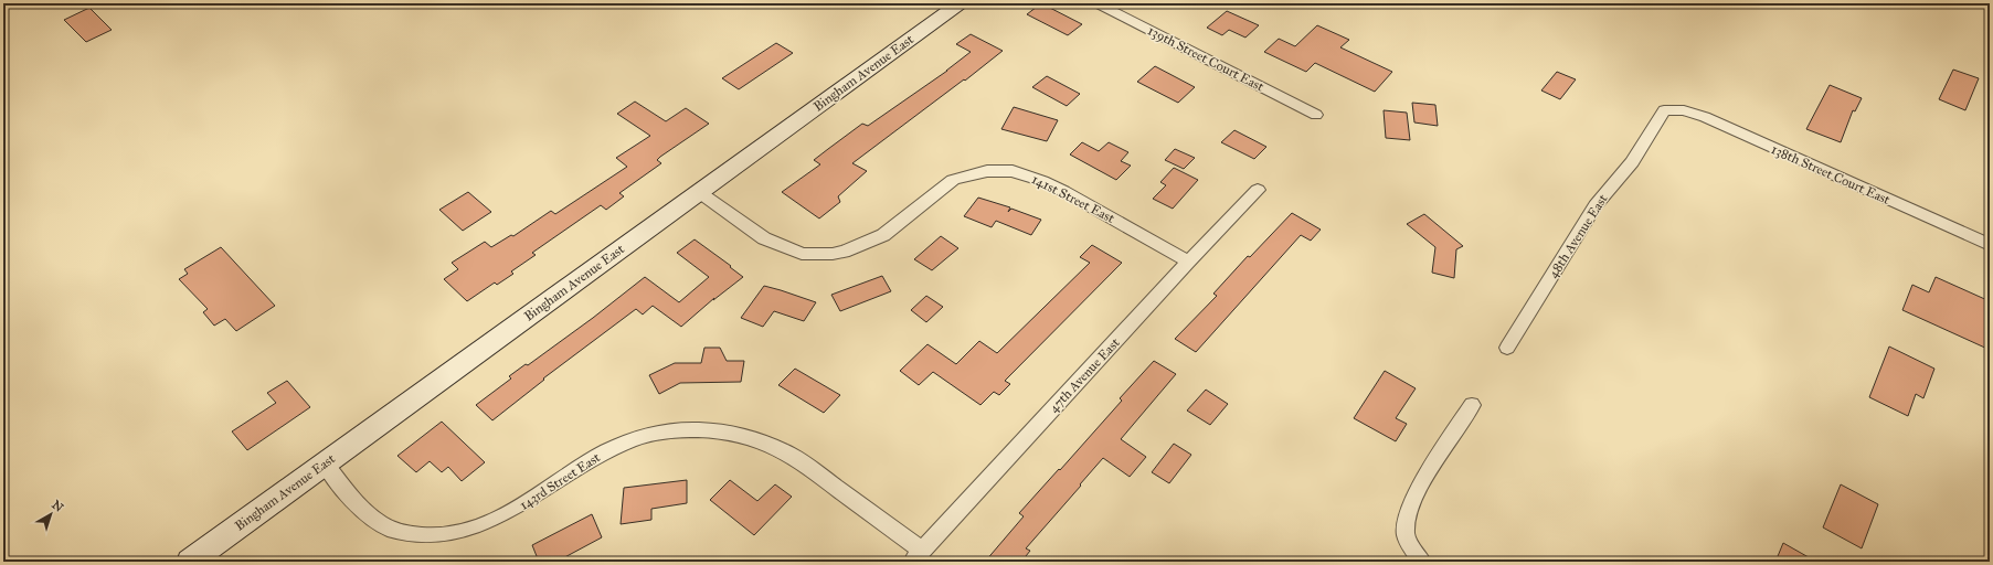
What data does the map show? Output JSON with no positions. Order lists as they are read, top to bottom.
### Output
{
  "streets": {
    "street": [
      "139th Street Court East",
      "Bingham Avenue East",
      "138th Street Court East",
      "141st Street East",
      "48th Avenue East",
      "47th Avenue East",
      "143rd Street East"
    ]
  },
  "crossings": [
    ["Bingham Avenue East", "141st Street East"],
    ["Bingham Avenue East", "143rd Street East"],
    ["138th Street Court East", "48th Avenue East"],
    ["141st Street East", "47th Avenue East"],
    ["47th Avenue East", "143rd Street East"]
  ],
  "north": "top right"
}
